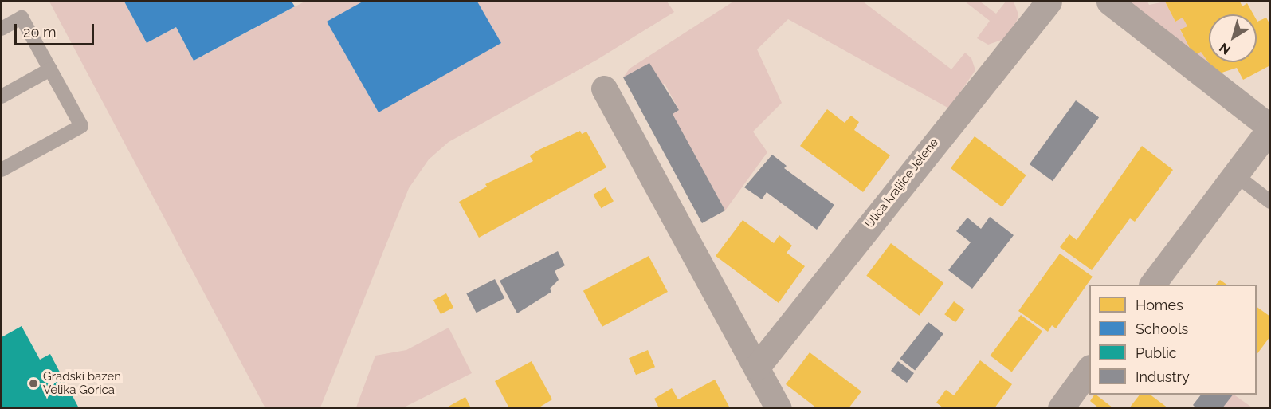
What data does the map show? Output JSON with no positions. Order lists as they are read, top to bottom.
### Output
{
  "streets": {
    "street": ["Ulica kraljice Jelene"]
  },
  "places": ["Gradski bazen Velika Gorica"],
  "legend": [
    "Homes",
    "Schools",
    "Public",
    "Industry"
  ],
  "scale_bar": "20 m",
  "north": "bottom left"
}
